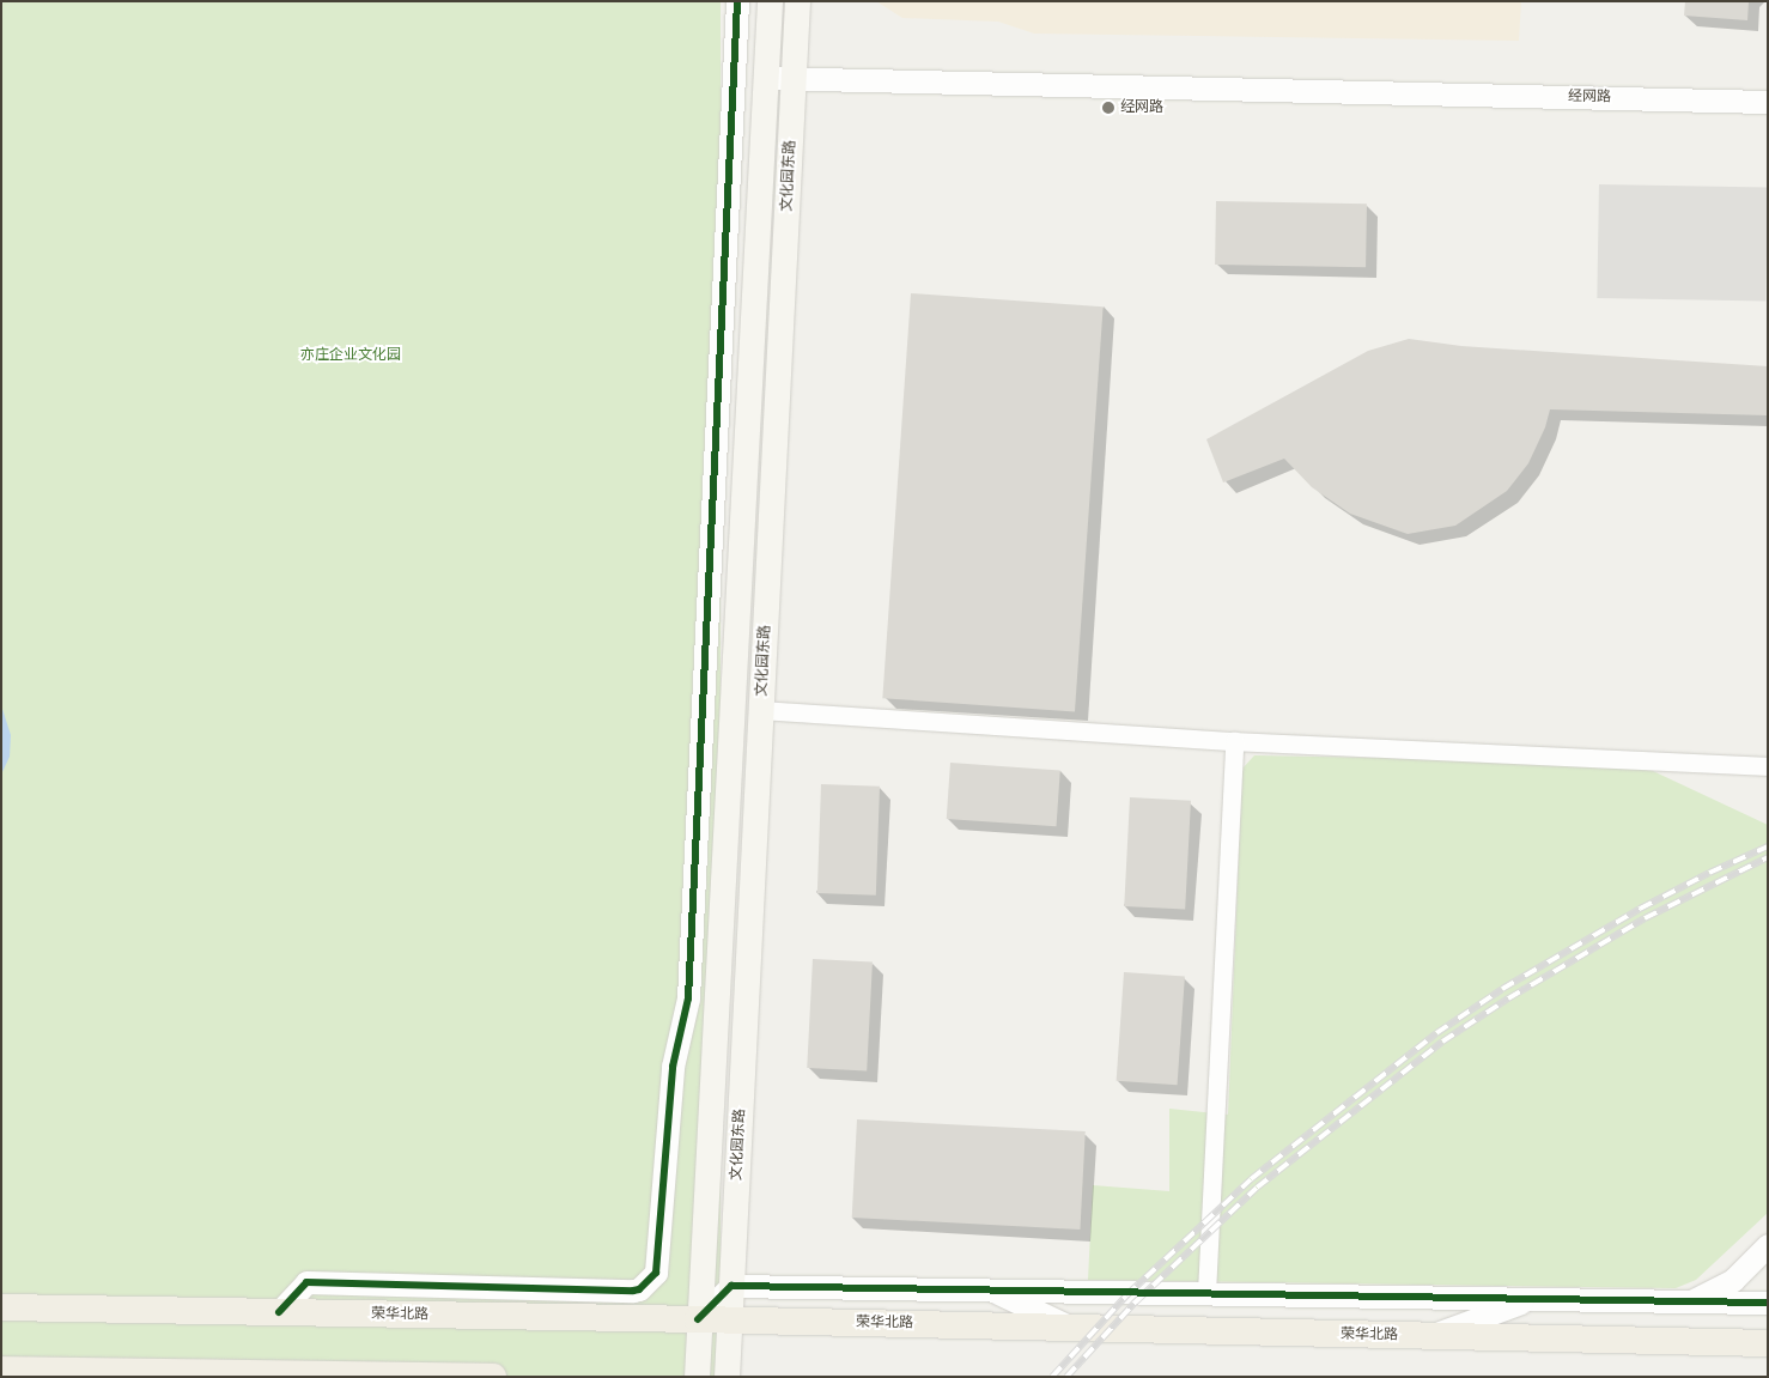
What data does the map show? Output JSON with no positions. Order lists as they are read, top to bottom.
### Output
{
  "streets": {
    "main road": ["文化园东路", "荣华北路"],
    "street": ["经网路"]
  },
  "crossings": [
    ["经网路", "文化园东路"],
    ["文化园东路", "荣华北路"]
  ],
  "parks": ["亦庄企业文化园"],
  "places": ["经网路"]
}
